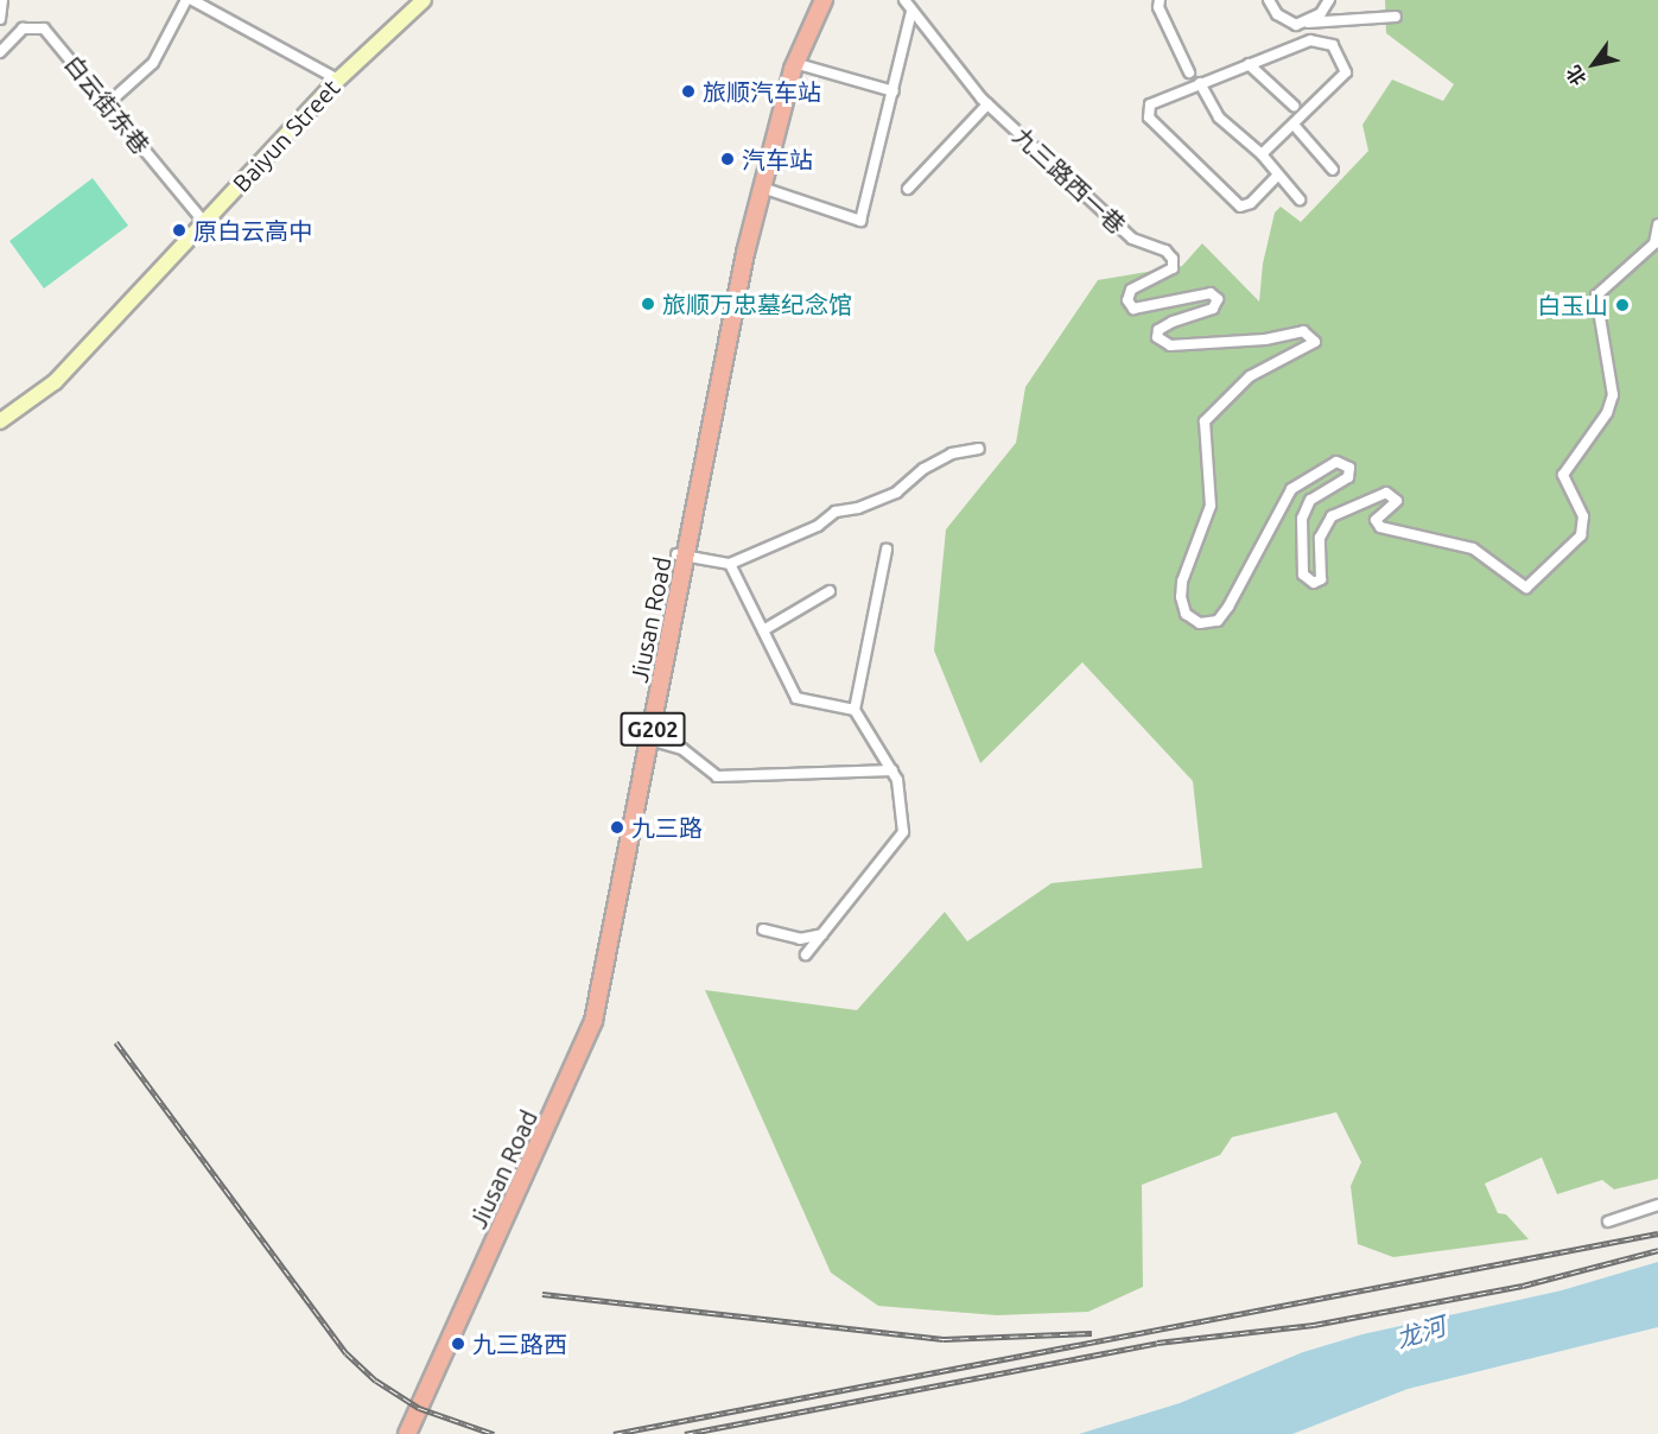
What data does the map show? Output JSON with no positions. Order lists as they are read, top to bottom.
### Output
{
  "streets": {
    "highway": ["Jiusan Road", "G202"],
    "main road": ["Baiyun Street"],
    "street": ["白云街东巷", "九三路西一巷"]
  },
  "crossings": [
    ["白云街东巷", "Baiyun Street"]
  ],
  "water": ["龙河"],
  "places": [
    "旅顺汽车站",
    "汽车站",
    "原白云高中",
    "旅顺万忠墓纪念馆",
    "白玉山",
    "九三路",
    "九三路西"
  ],
  "north": "bottom left"
}
